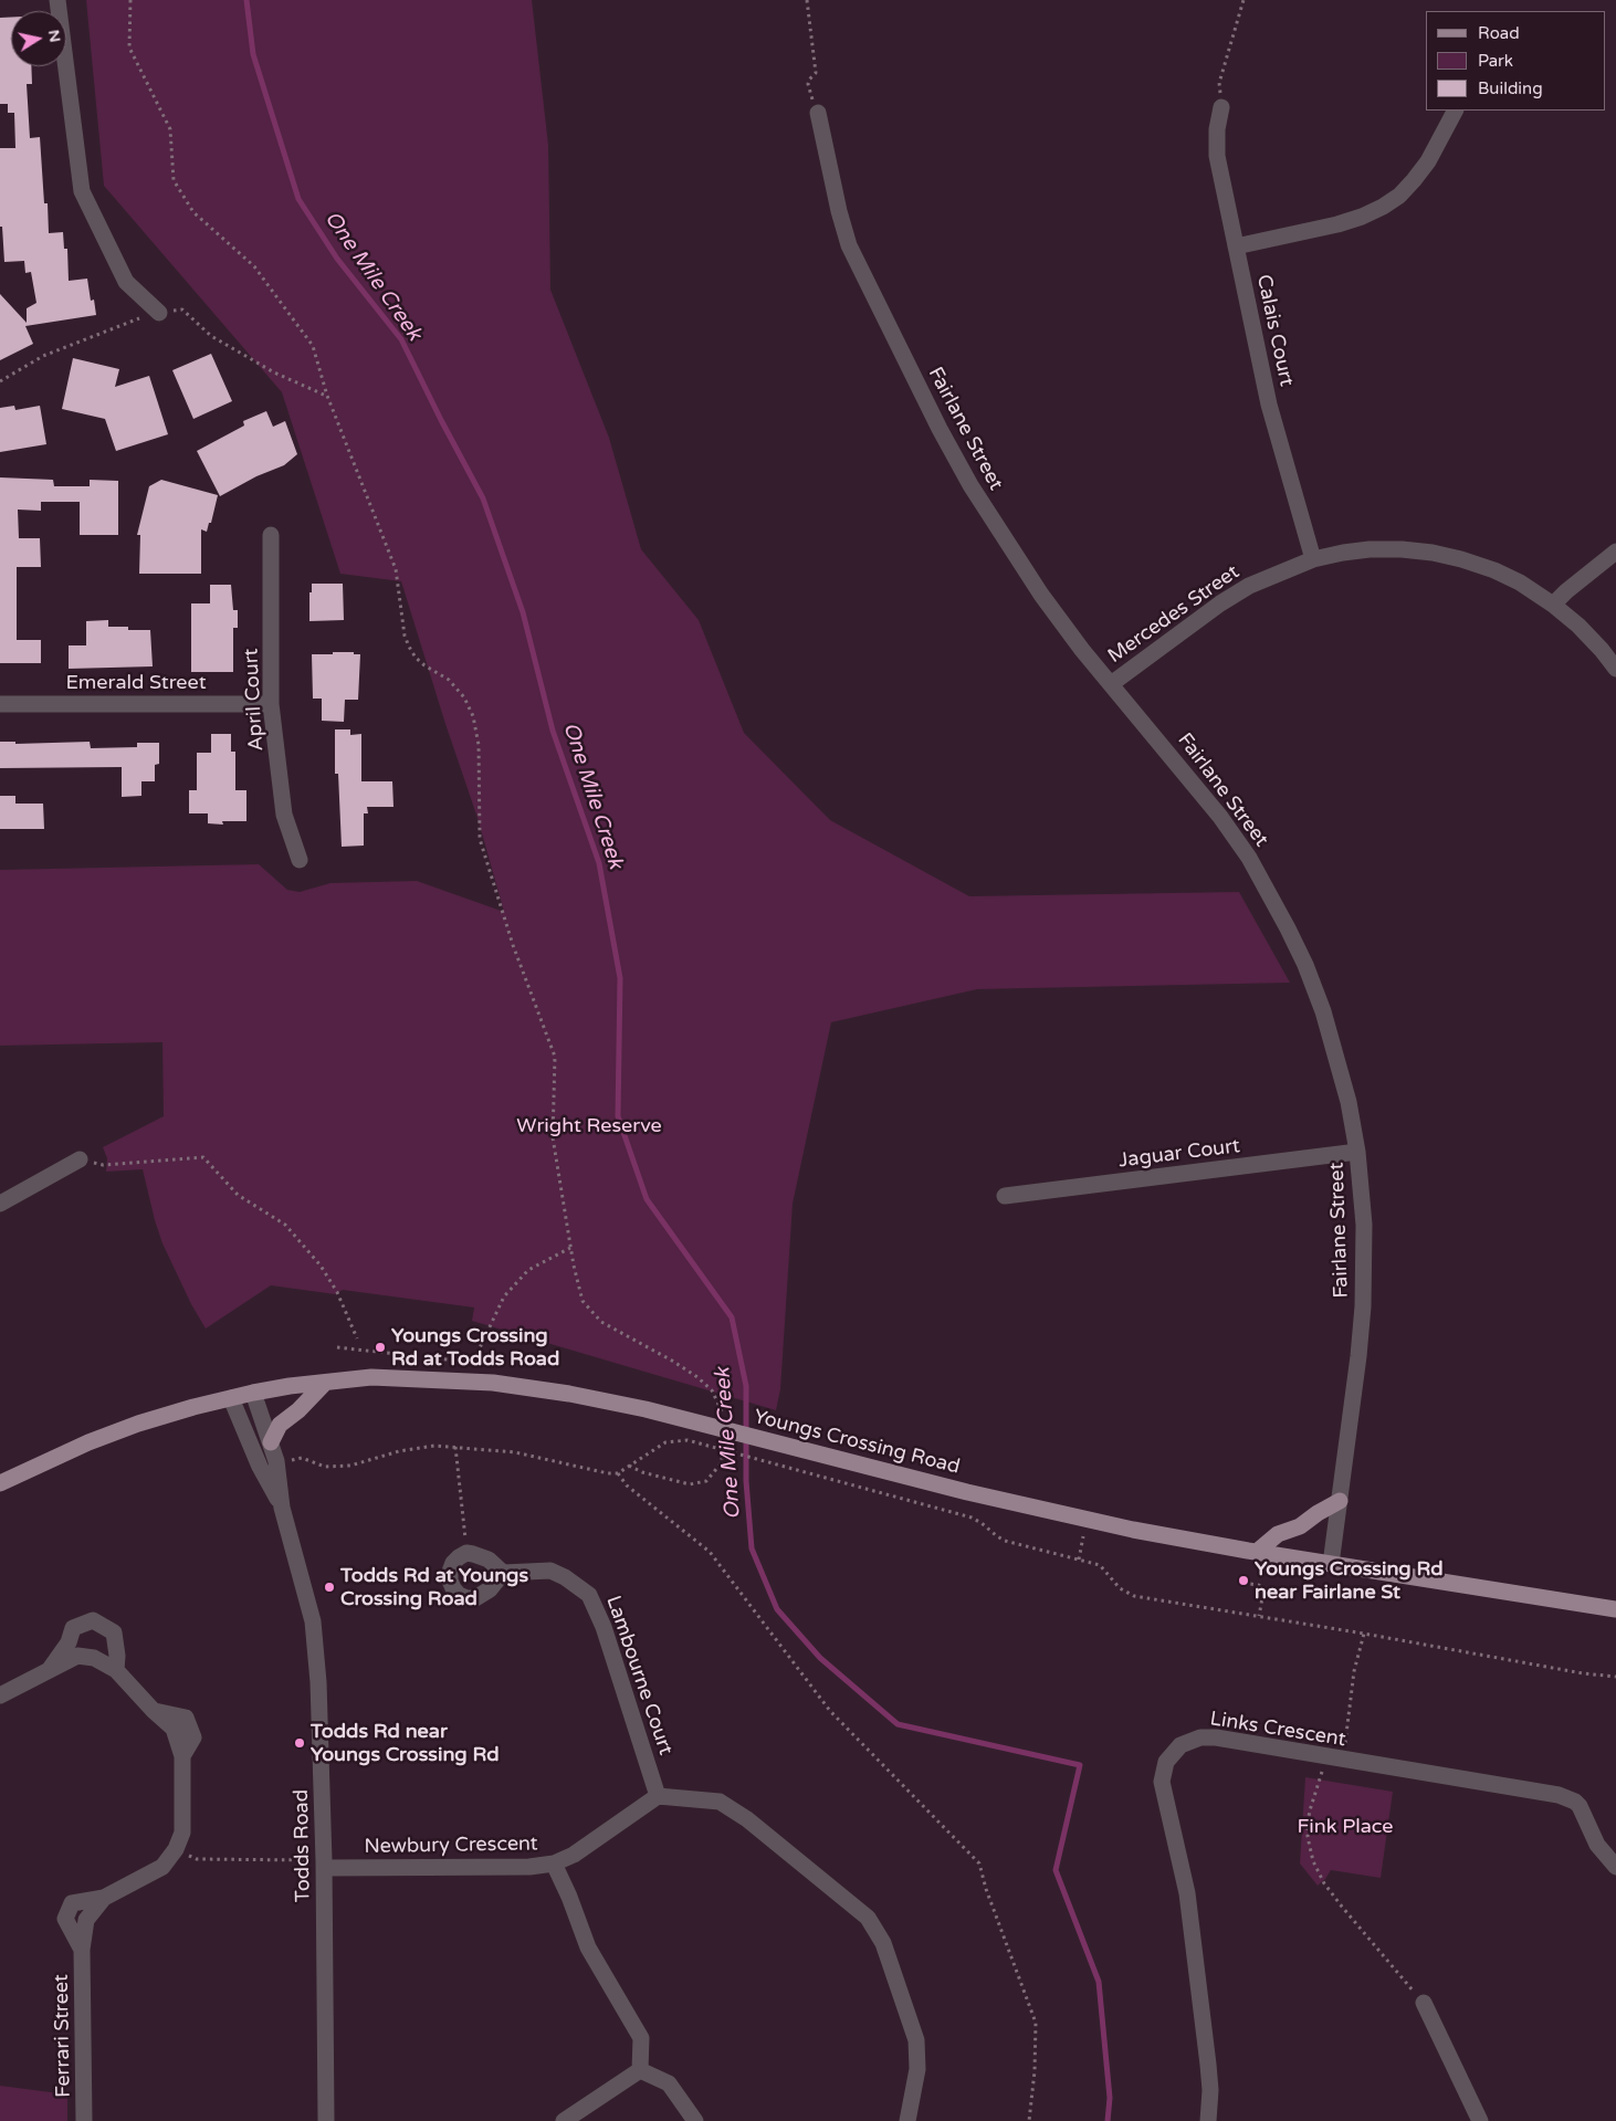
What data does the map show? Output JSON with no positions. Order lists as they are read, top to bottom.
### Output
{
  "streets": {
    "main road": ["Youngs Crossing Road"],
    "street": [
      "Calais Court",
      "Fairlane Street",
      "Mercedes Street",
      "Emerald Street",
      "April Court",
      "Jaguar Court",
      "Lambourne Court",
      "Links Crescent",
      "Todds Road",
      "Newbury Crescent",
      "Ferrari Street"
    ]
  },
  "crossings": [
    ["Calais Court", "Mercedes Street"],
    ["Fairlane Street", "Mercedes Street"],
    ["Fairlane Street", "Jaguar Court"],
    ["Fairlane Street", "Youngs Crossing Road"],
    ["Emerald Street", "April Court"],
    ["Youngs Crossing Road", "Todds Road"],
    ["Lambourne Court", "Newbury Crescent"],
    ["Todds Road", "Newbury Crescent"]
  ],
  "water": ["One Mile Creek"],
  "parks": ["Wright Reserve", "Fink Place"],
  "places": [
    "Youngs Crossing Rd at Todds Road",
    "Youngs Crossing Rd near Fairlane St",
    "Todds Rd at Youngs Crossing Road",
    "Todds Rd near Youngs Crossing Rd"
  ],
  "legend": ["Road", "Park", "Building"],
  "north": "right"
}
